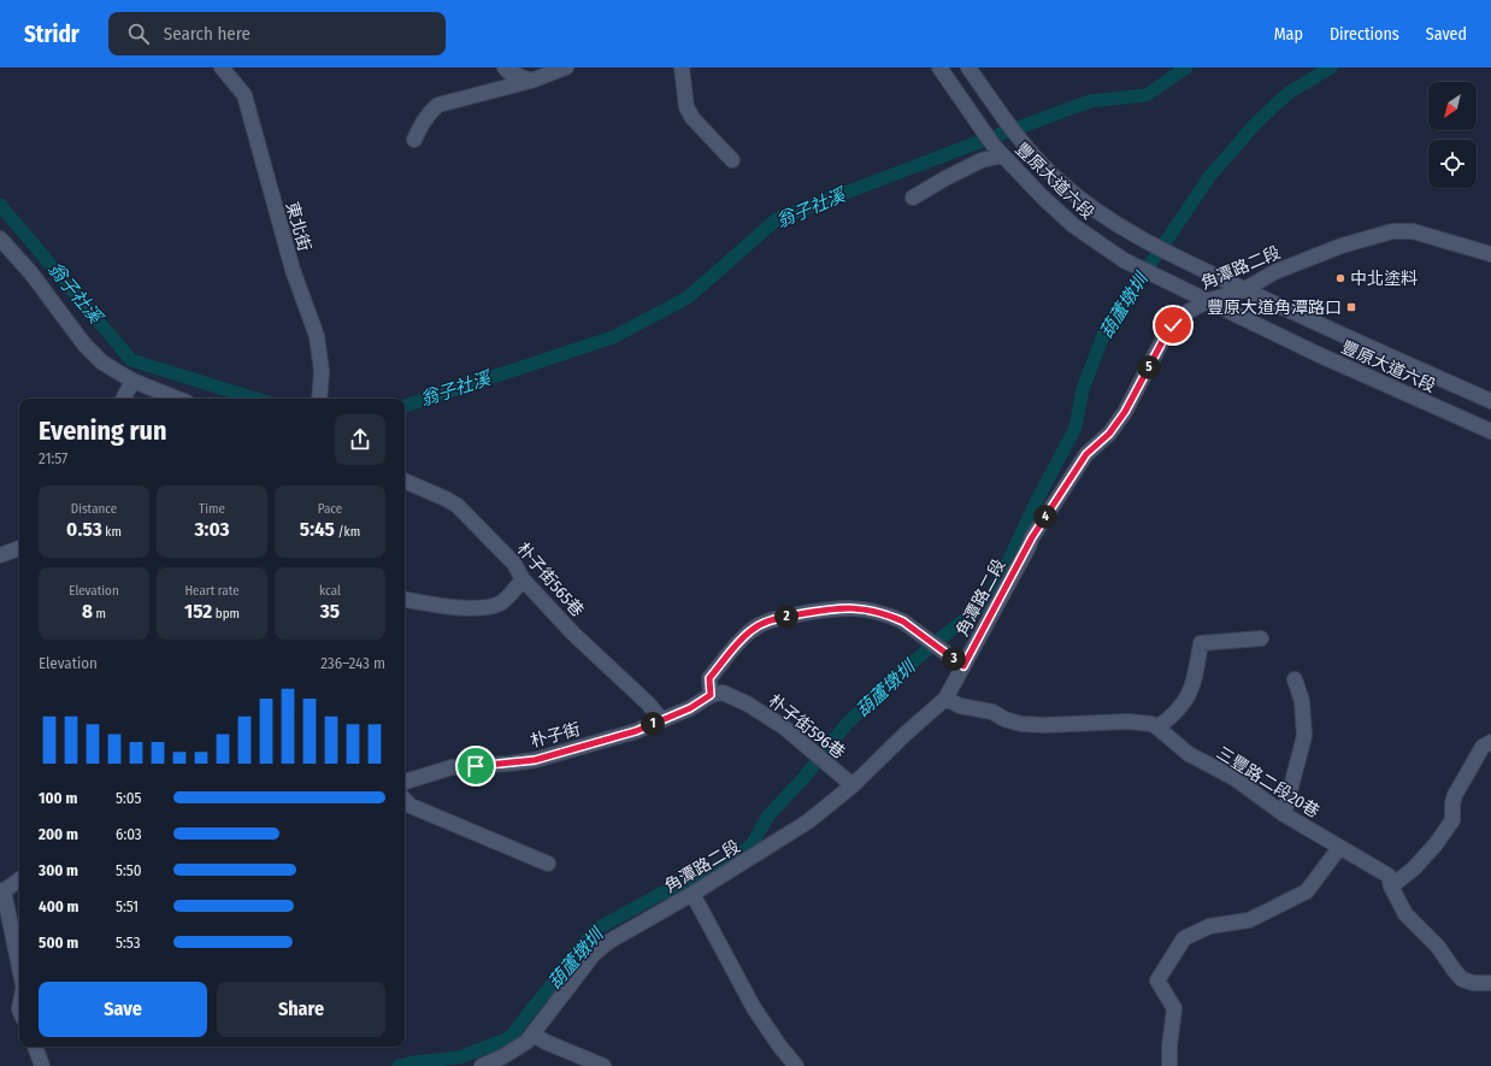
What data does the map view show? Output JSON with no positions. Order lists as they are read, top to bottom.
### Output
{
  "streets": {
    "street": [
      "豐原大道六段",
      "東北街",
      "角潭路二段",
      "朴子街565巷",
      "朴子街596巷",
      "朴子街",
      "三豐路二段20巷"
    ]
  },
  "crossings": [
    ["豐原大道六段", "角潭路二段"],
    ["角潭路二段", "朴子街596巷"],
    ["角潭路二段", "三豐路二段20巷"],
    ["朴子街565巷", "朴子街"],
    ["朴子街596巷", "朴子街"]
  ],
  "water": ["翁子社溪", "葫蘆墩圳"],
  "places": {
    "other": ["中北塗料"],
    "transit": ["豐原大道角潭路口"]
  },
  "north": "bottom left",
  "page": {
    "header": "Stridr",
    "search": "Search here",
    "nav": ["Map", "Directions", "Saved"],
    "pins": [
      "5",
      "4",
      "2",
      "3",
      "1"
    ],
    "heading": ["Evening run", "21:57"],
    "stats": [
      ["Distance", "0.53 km"],
      ["Time", "3:03"],
      ["Pace", "5:45 /km"],
      ["Elevation", "8 m"],
      ["Heart rate", "152 bpm"],
      ["kcal", "35"]
    ],
    "chart": ["Elevation", "236–243 m"],
    "list": [
      {
        "name": "100 m",
        "note": "5:05"
      },
      {
        "name": "200 m",
        "note": "6:03"
      },
      {
        "name": "300 m",
        "note": "5:50"
      },
      {
        "name": "400 m",
        "note": "5:51"
      },
      {
        "name": "500 m",
        "note": "5:53"
      }
    ],
    "buttons": ["Save", "Share"]
  }
}
